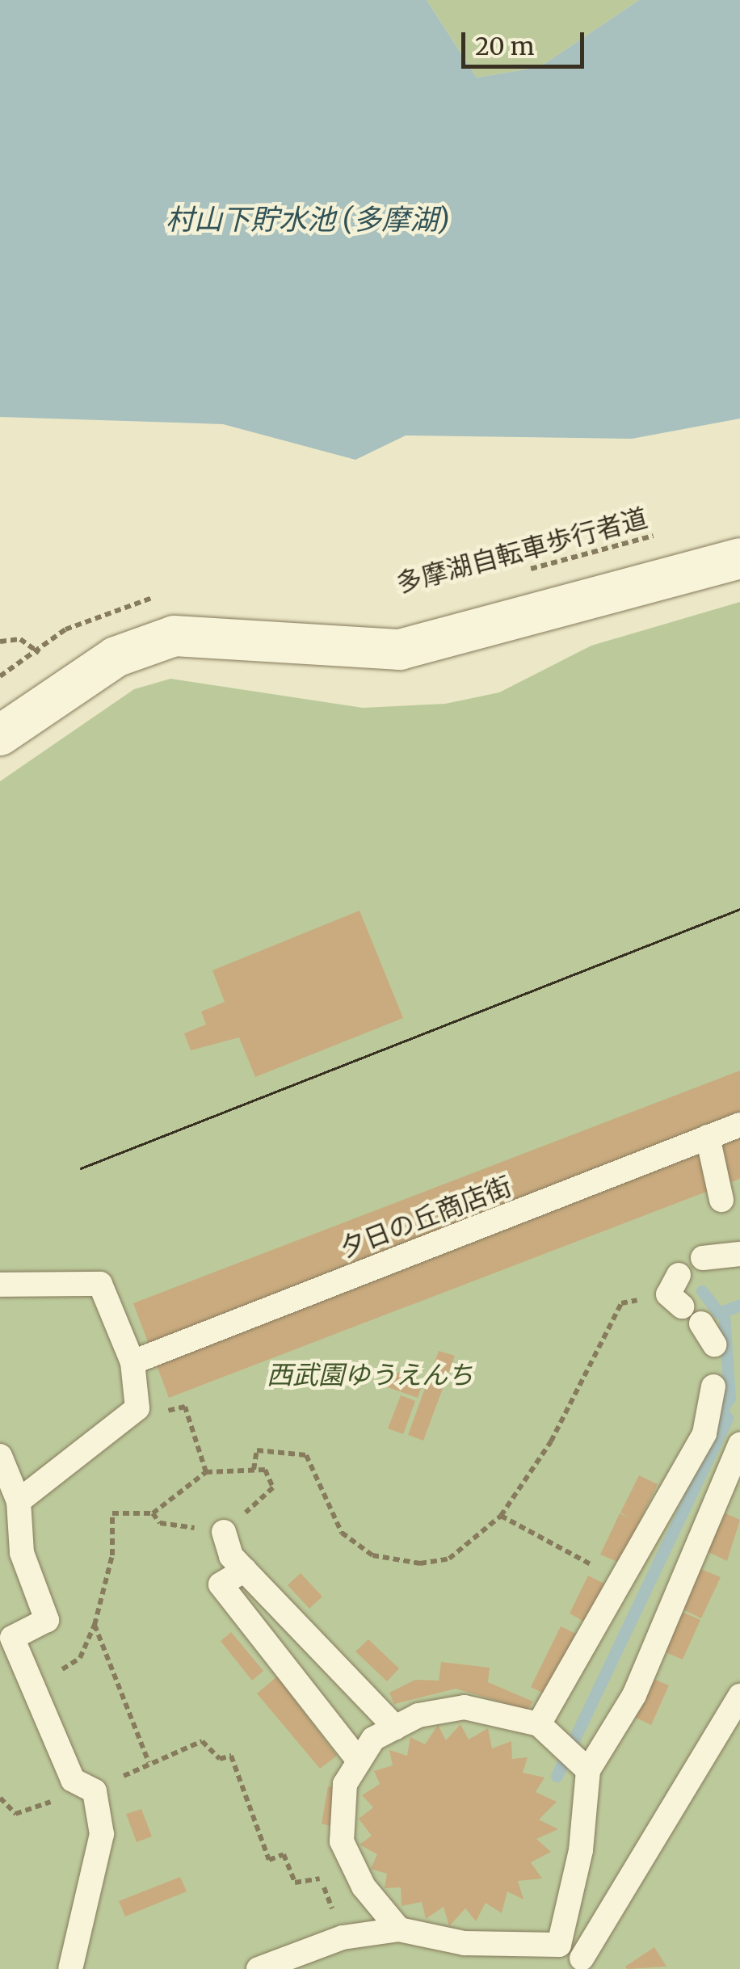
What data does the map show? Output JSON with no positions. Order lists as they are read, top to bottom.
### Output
{
  "streets": {
    "street": ["夕日の丘商店街"],
    "path": ["多摩湖自転車歩行者道"]
  },
  "water": ["村山下貯水池 (多摩湖)"],
  "parks": ["西武園ゆうえんち"],
  "scale_bar": "20 m"
}
